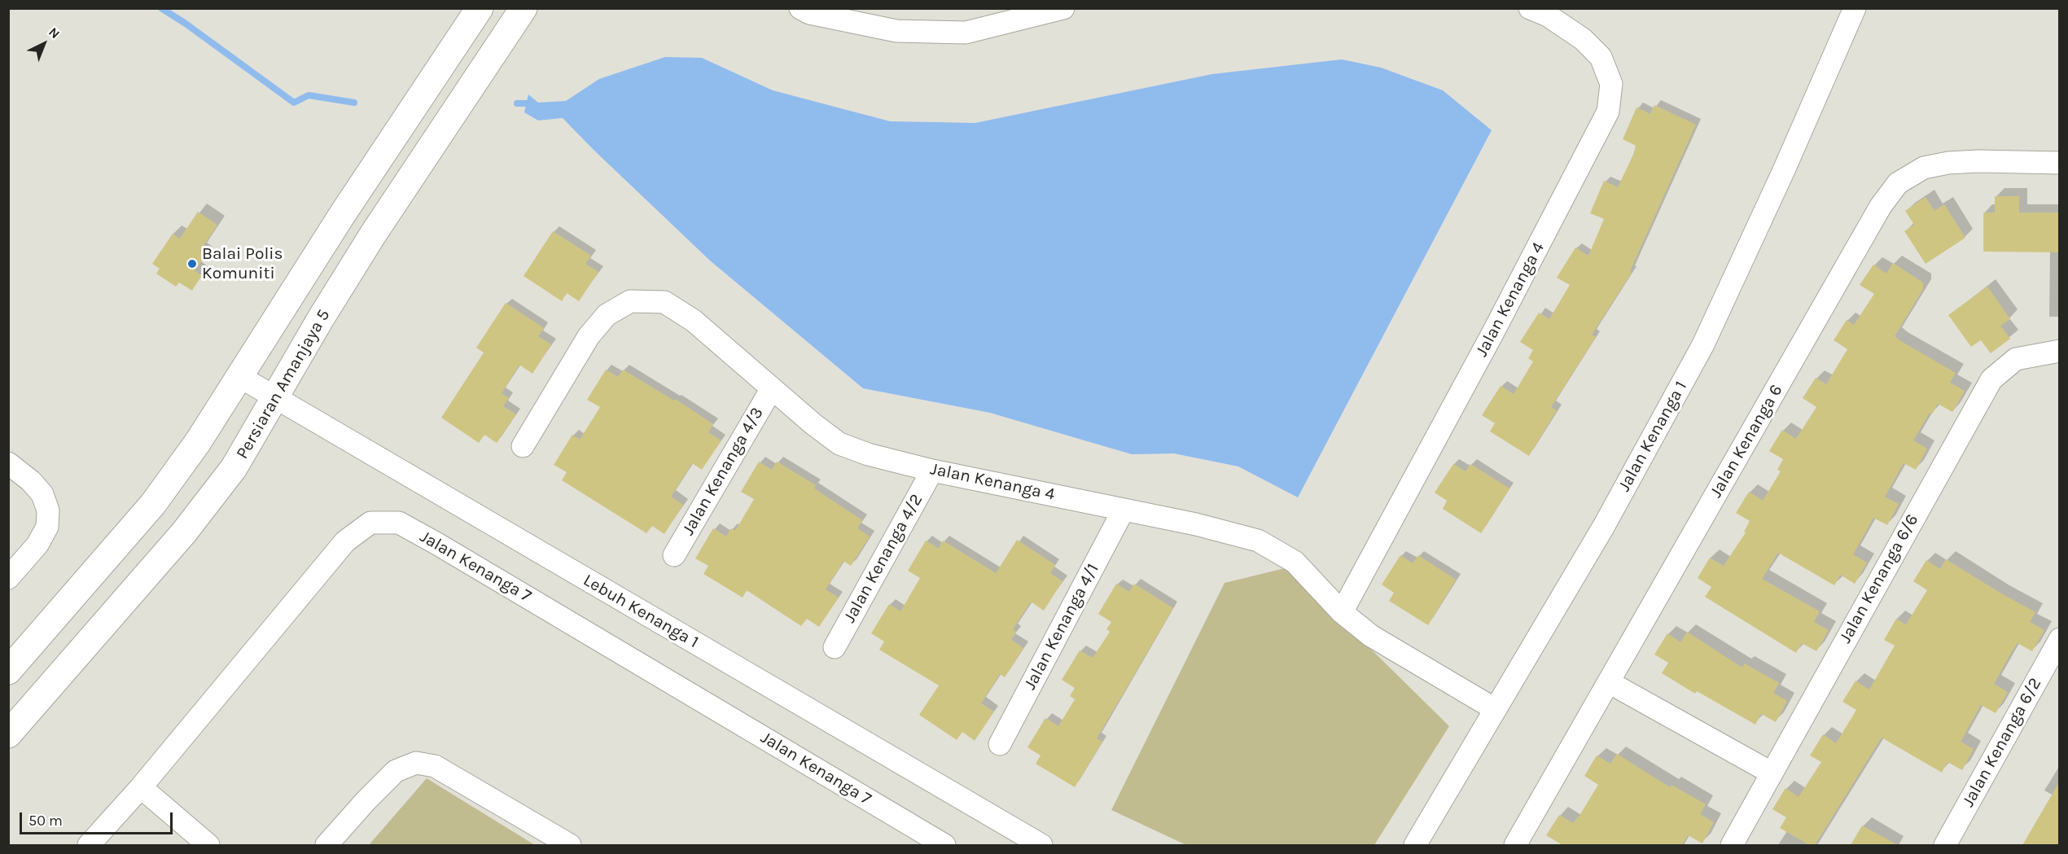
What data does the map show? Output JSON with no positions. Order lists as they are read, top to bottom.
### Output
{
  "streets": {
    "street": [
      "Jalan Kenanga 4",
      "Persiaran Amanjaya 5",
      "Jalan Kenanga 1",
      "Jalan Kenanga 6",
      "Jalan Kenanga 4/3",
      "Jalan Kenanga 4/2",
      "Jalan Kenanga 7",
      "Jalan Kenanga 6/6",
      "Lebuh Kenanga 1",
      "Jalan Kenanga 4/1",
      "Jalan Kenanga 6/2"
    ]
  },
  "crossings": [
    ["Jalan Kenanga 4", "Jalan Kenanga 1"],
    ["Jalan Kenanga 4", "Jalan Kenanga 4/3"],
    ["Jalan Kenanga 4", "Jalan Kenanga 4/2"],
    ["Jalan Kenanga 4", "Jalan Kenanga 4/1"],
    ["Persiaran Amanjaya 5", "Lebuh Kenanga 1"]
  ],
  "places": ["Balai Polis Komuniti"],
  "scale_bar": "50 m",
  "north": "top right"
}
